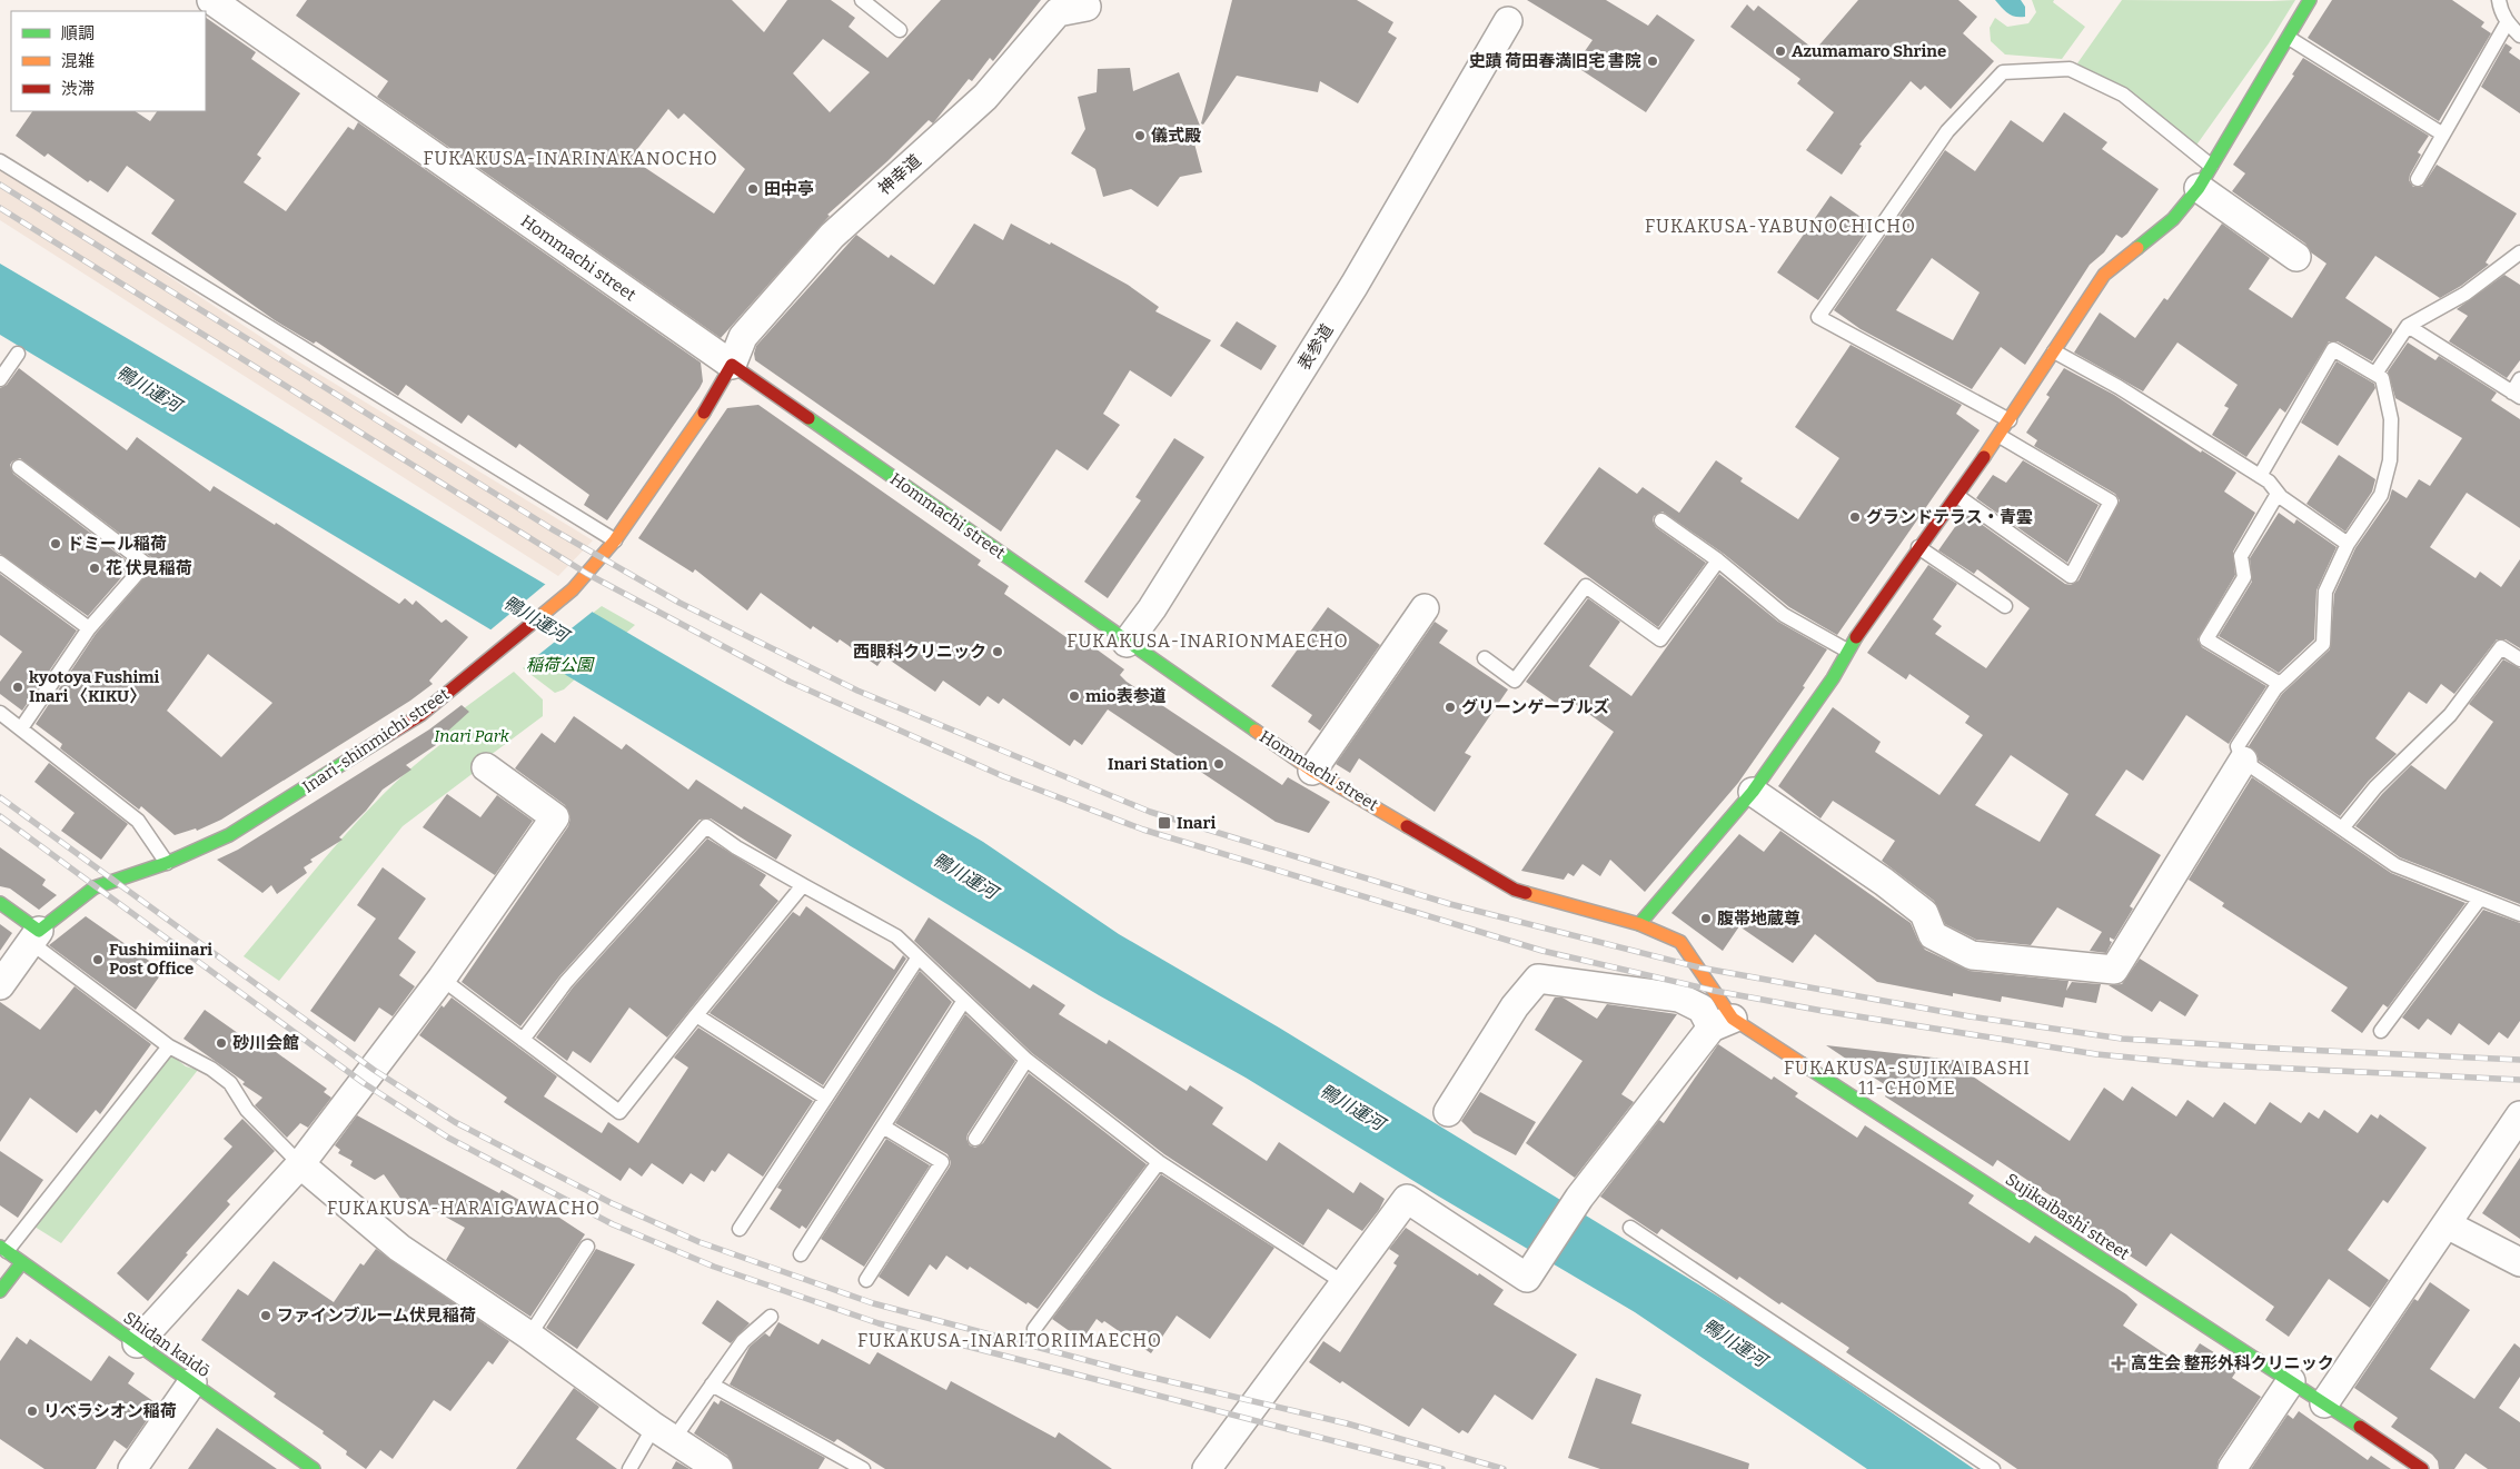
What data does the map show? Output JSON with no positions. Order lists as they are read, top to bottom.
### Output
{
  "streets": {
    "main road": [
      "Hommachi street",
      "Inari-shinmichi street",
      "Sujikaibashi street",
      "Shidan kaidō"
    ],
    "street": ["神幸道", "表参道"]
  },
  "crossings": [
    ["神幸道", "Hommachi street"],
    ["神幸道", "Inari-shinmichi street"],
    ["Hommachi street", "表参道"],
    ["Hommachi street", "Inari-shinmichi street"],
    ["Hommachi street", "Sujikaibashi street"]
  ],
  "districts": [
    "FUKAKUSA-INARINAKANOCHO",
    "FUKAKUSA-YABUNOCHICHO",
    "FUKAKUSA-INARIONMAECHO",
    "FUKAKUSA-SUJIKAIBASHI 11-CHOME",
    "FUKAKUSA-HARAIGAWACHO",
    "FUKAKUSA-INARITORIIMAECHO"
  ],
  "water": ["鴨川運河"],
  "parks": ["稲荷公園", "Inari Park"],
  "places": {
    "other": [
      "Azumamaro Shrine",
      "史蹟 荷田春満旧宅 書院",
      "儀式殿",
      "田中亭",
      "グランドテラス・青雲",
      "ドミール稲荷",
      "花 伏見稲荷",
      "西眼科クリニック",
      "kyotoya Fushimi Inari 〈KIKU〉",
      "mio表参道",
      "グリーンゲーブルズ",
      "Inari Station",
      "腹帯地蔵尊",
      "Fushimiinari Post Office",
      "砂川会館",
      "ファインブルーム伏見稲荷",
      "リベラシオン稲荷"
    ],
    "transit": ["Inari"],
    "health": ["高生会 整形外科クリニック"]
  },
  "legend": ["順調", "混雑", "渋滞"]
}
